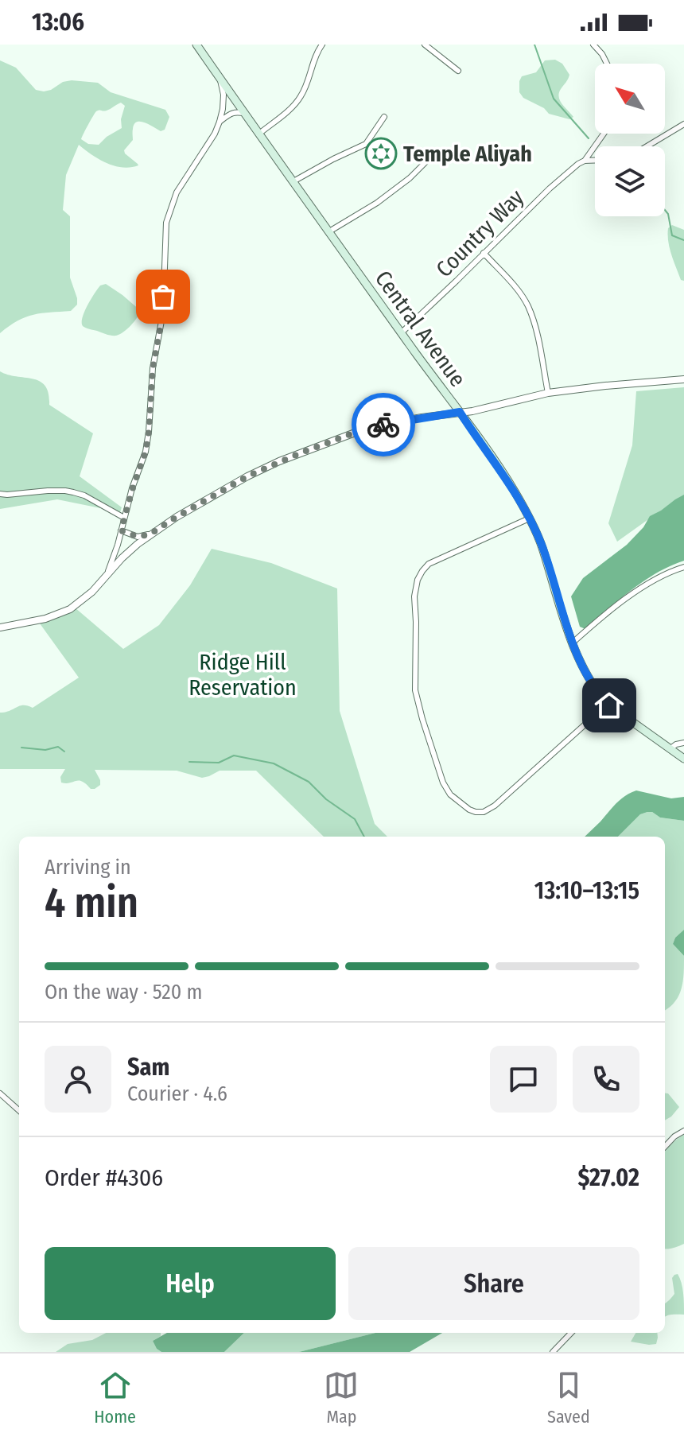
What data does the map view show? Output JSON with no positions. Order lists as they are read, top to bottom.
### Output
{
  "streets": {
    "main road": ["Central Avenue"],
    "street": ["Country Way"]
  },
  "crossings": [
    ["Country Way", "Central Avenue"]
  ],
  "parks": ["Ridge Hill Reservation"],
  "places": {
    "synagogue": ["Temple Aliyah"]
  },
  "north": "top left",
  "page": {
    "status": "13:06",
    "heading": ["4 min", "Arriving in", "13:10–13:15"],
    "panel": [
      "Sam",
      "Courier · 4.6",
      "Order #4306",
      "$27.02"
    ],
    "bar": "On the way · 520 m",
    "buttons": ["Help", "Share"],
    "tabs": ["Home", "Map", "Saved"]
  }
}
